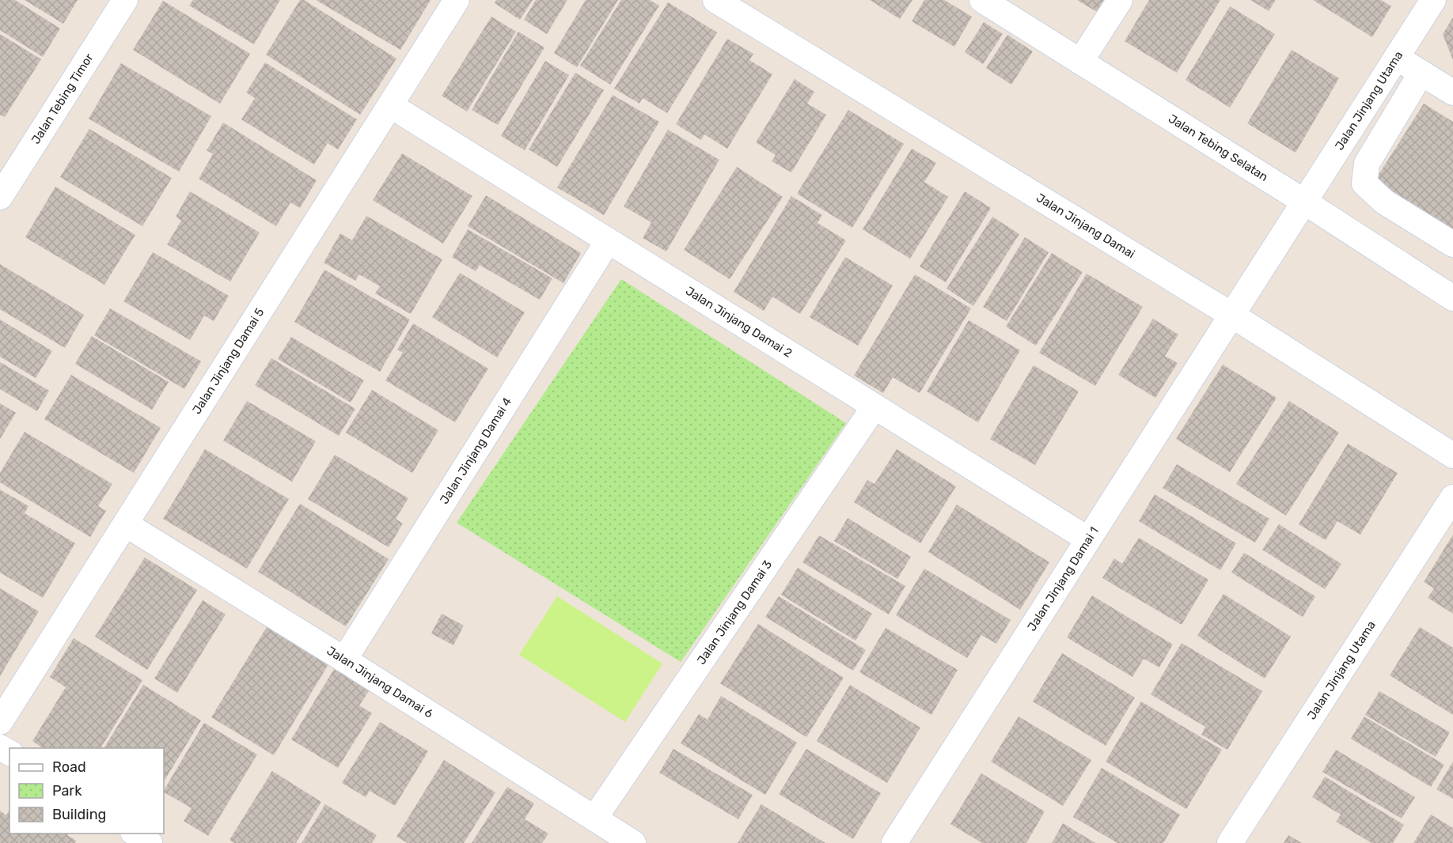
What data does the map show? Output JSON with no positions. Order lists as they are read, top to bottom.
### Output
{
  "streets": {
    "street": [
      "Jalan Tebing Timor",
      "Jalan Jinjang Utama",
      "Jalan Tebing Selatan",
      "Jalan Jinjang Damai",
      "Jalan Jinjang Damai 2",
      "Jalan Jinjang Damai 5",
      "Jalan Jinjang Damai 4",
      "Jalan Jinjang Damai 1",
      "Jalan Jinjang Damai 3",
      "Jalan Jinjang Damai 6"
    ]
  },
  "crossings": [
    ["Jalan Jinjang Utama", "Jalan Tebing Selatan"],
    ["Jalan Jinjang Utama", "Jalan Jinjang Damai"],
    ["Jalan Jinjang Utama", "Jalan Jinjang Damai 1"],
    ["Jalan Jinjang Damai", "Jalan Jinjang Damai 1"],
    ["Jalan Jinjang Damai 2", "Jalan Jinjang Damai 5"],
    ["Jalan Jinjang Damai 2", "Jalan Jinjang Damai 4"],
    ["Jalan Jinjang Damai 2", "Jalan Jinjang Damai 1"],
    ["Jalan Jinjang Damai 2", "Jalan Jinjang Damai 3"],
    ["Jalan Jinjang Damai 5", "Jalan Jinjang Damai 6"],
    ["Jalan Jinjang Damai 4", "Jalan Jinjang Damai 6"],
    ["Jalan Jinjang Damai 3", "Jalan Jinjang Damai 6"]
  ],
  "legend": ["Road", "Park", "Building"]
}
